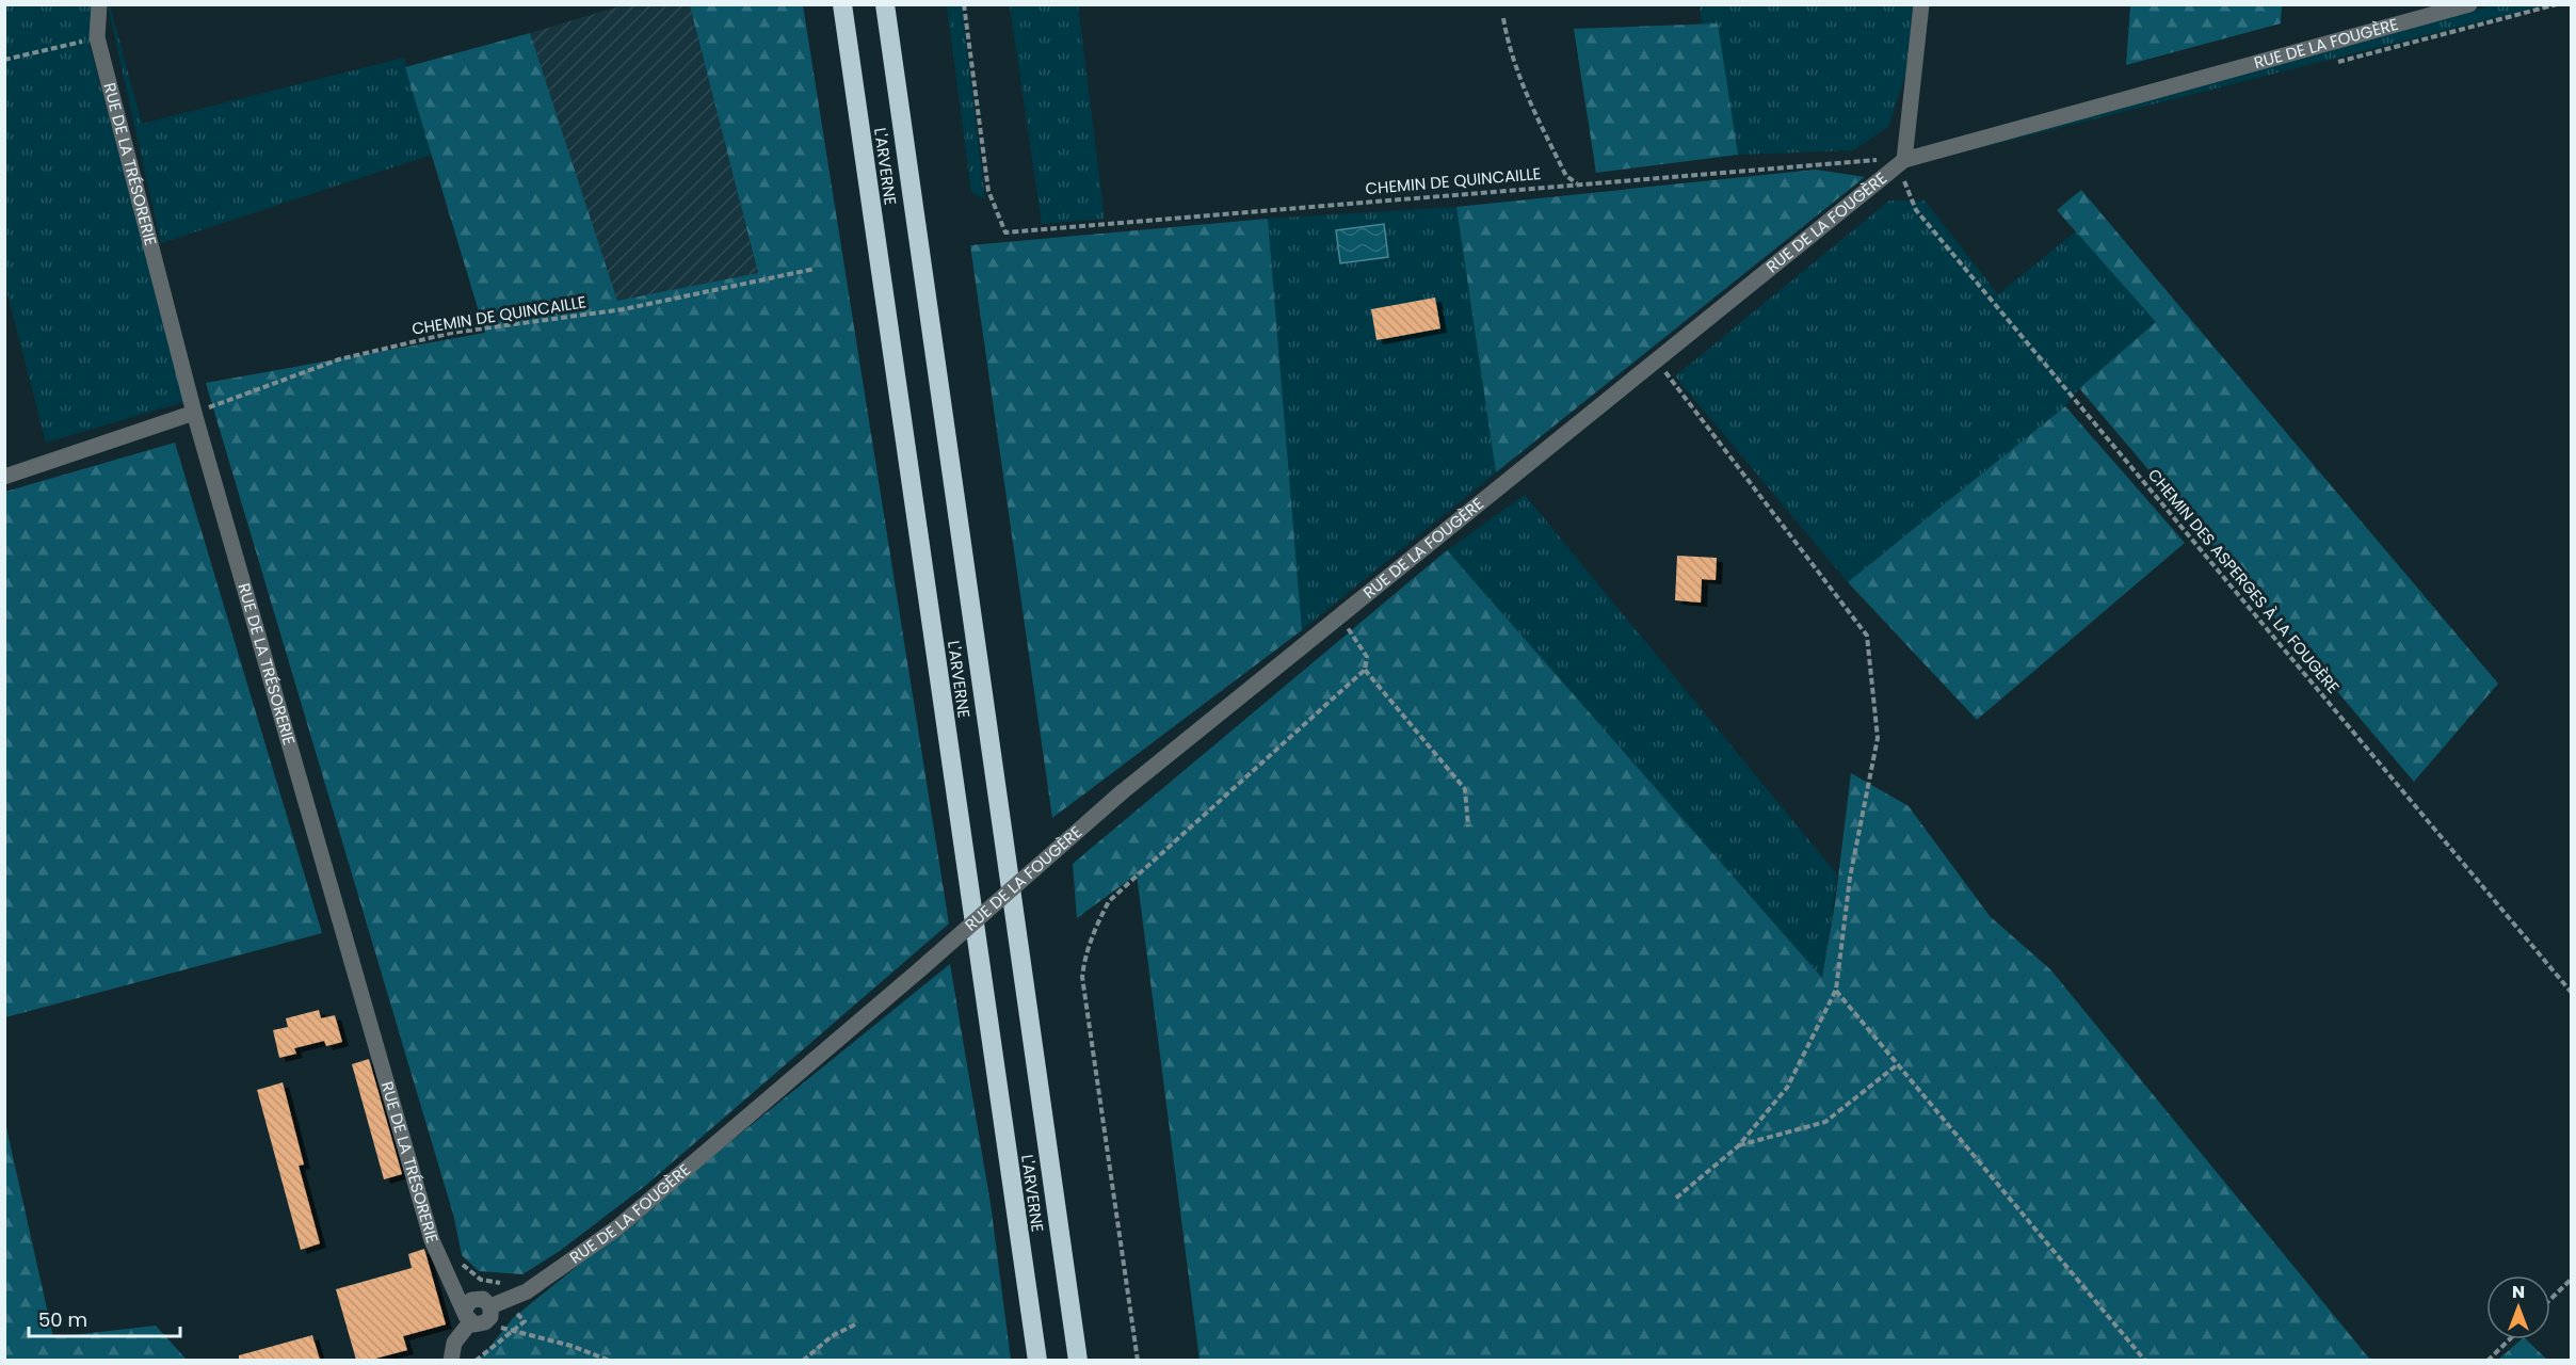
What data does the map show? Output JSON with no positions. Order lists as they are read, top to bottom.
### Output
{
  "streets": {
    "highway": ["L'ARVERNE"],
    "street": ["RUE DE LA FOUGÈRE", "RUE DE LA TRÉSORERIE"],
    "path": ["CHEMIN DE QUINCAILLE", "CHEMIN DES ASPERGES À LA FOUGÈRE"]
  },
  "crossings": [
    ["RUE DE LA FOUGÈRE", "RUE DE LA TRÉSORERIE"],
    ["RUE DE LA FOUGÈRE", "CHEMIN DE QUINCAILLE"],
    ["RUE DE LA FOUGÈRE", "CHEMIN DES ASPERGES À LA FOUGÈRE"],
    ["RUE DE LA TRÉSORERIE", "CHEMIN DE QUINCAILLE"]
  ],
  "scale_bar": "50 m",
  "north": "top"
}
